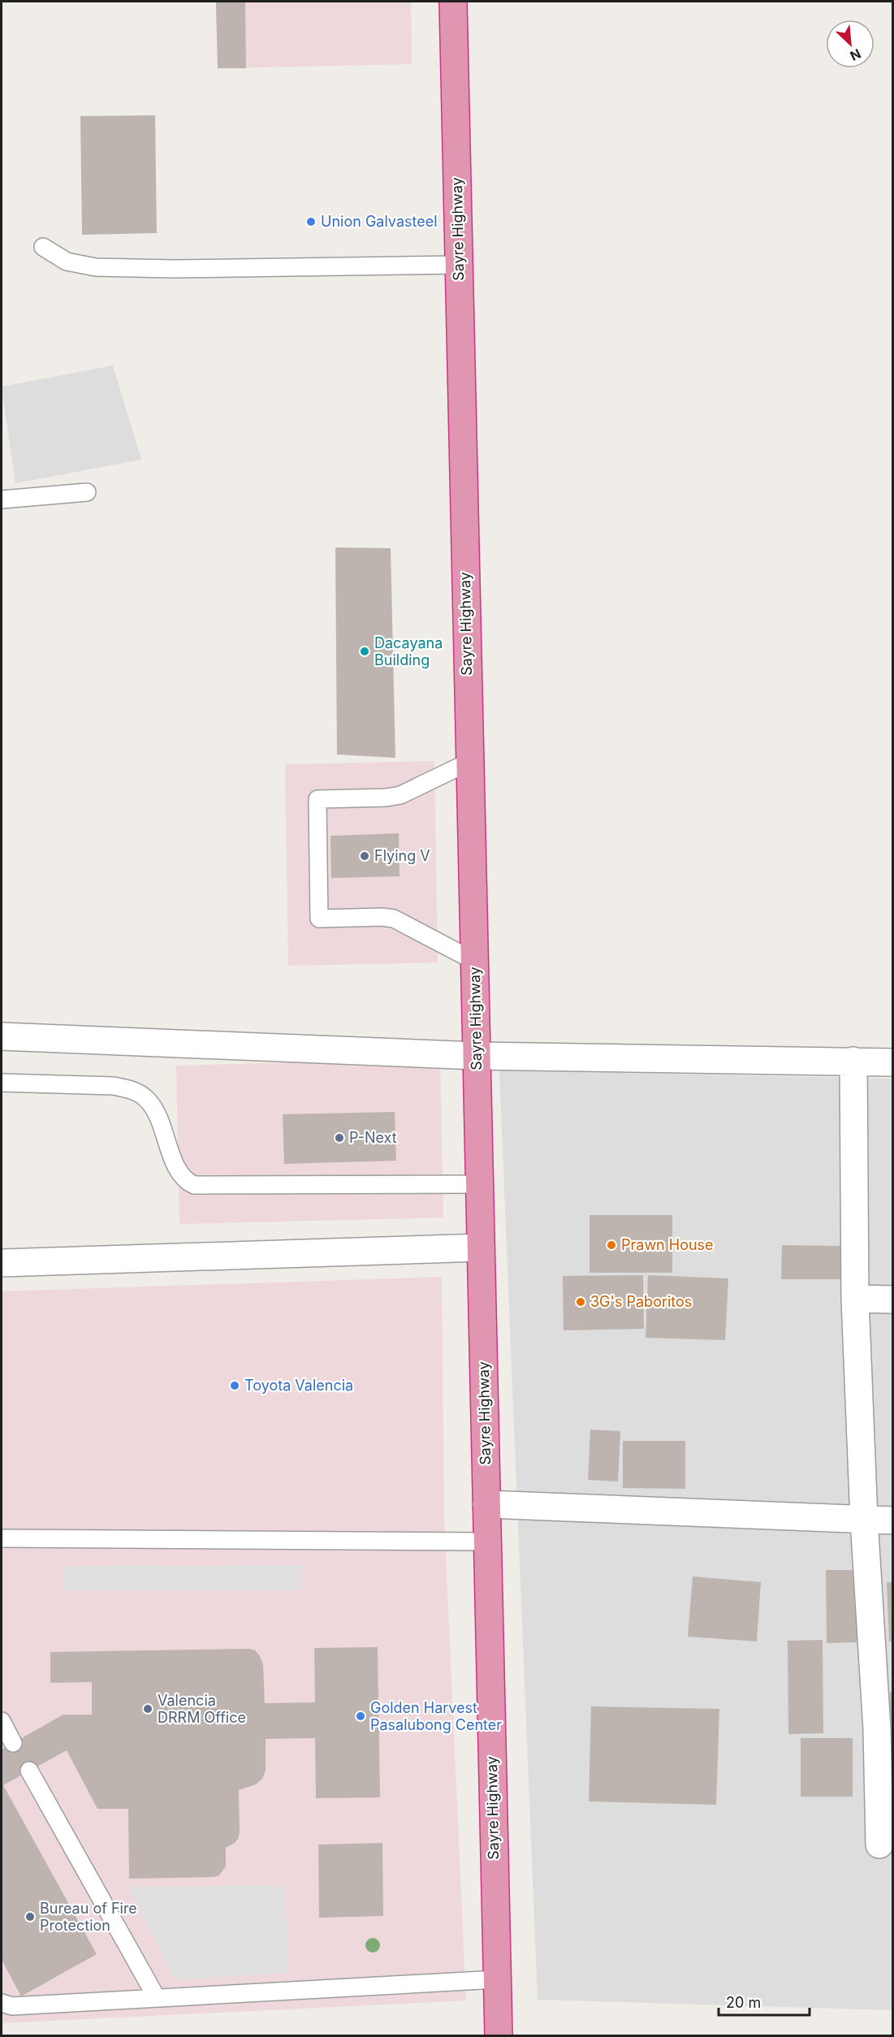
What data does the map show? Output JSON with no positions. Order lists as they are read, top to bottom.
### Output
{
  "streets": {
    "highway": ["Sayre Highway"]
  },
  "places": [
    "Union Galvasteel",
    "Dacayana Building",
    "Flying V",
    "P-Next",
    "Prawn House",
    "3G's Paboritos",
    "Toyota Valencia",
    "Valencia DRRM Office",
    "Golden Harvest Pasalubong Center",
    "Bureau of Fire Protection"
  ],
  "scale_bar": "20 m",
  "north": "bottom right"
}
